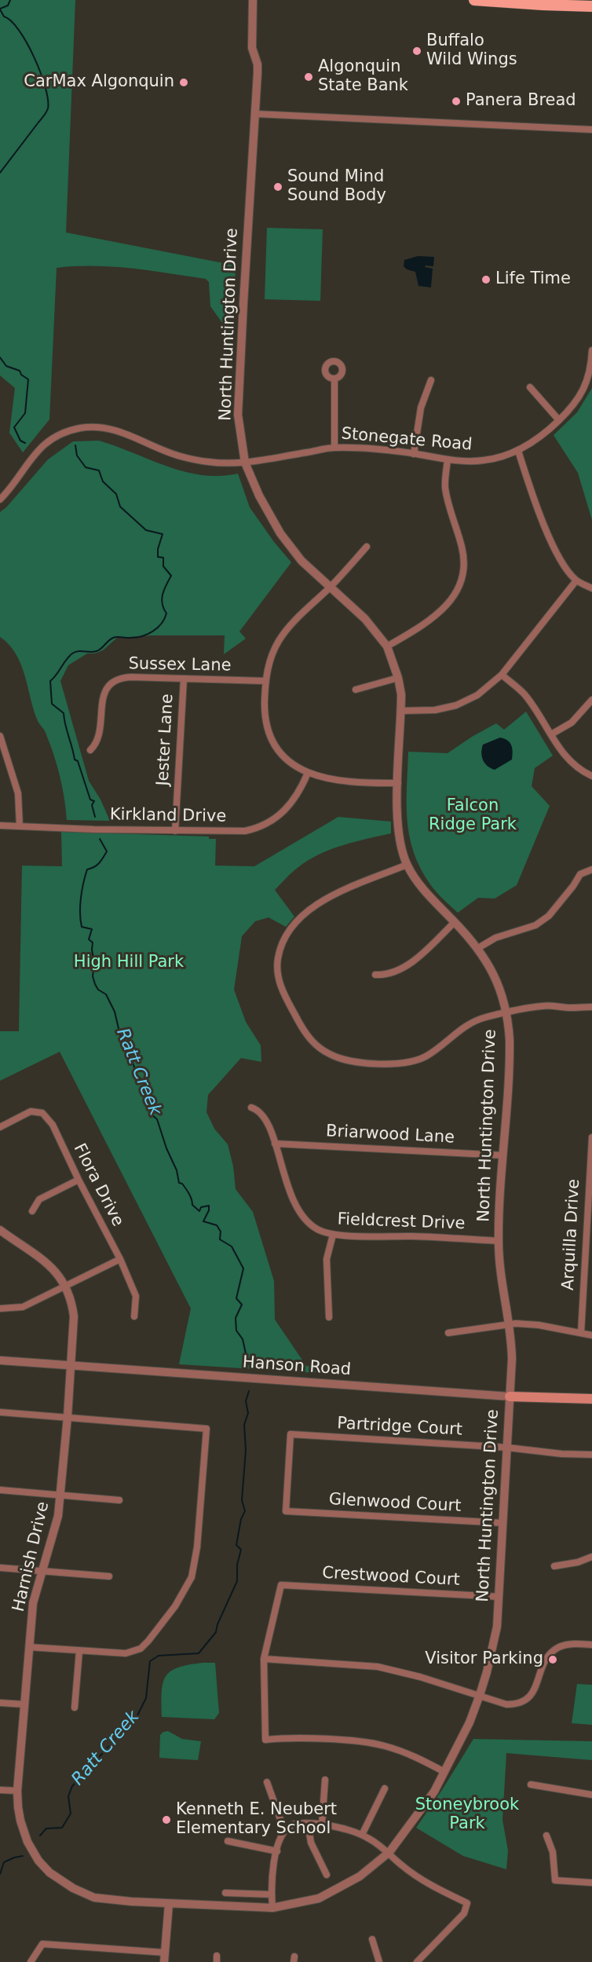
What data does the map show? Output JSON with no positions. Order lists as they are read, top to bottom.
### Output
{
  "streets": {
    "main road": ["Hanson Road"],
    "street": [
      "North Huntington Drive",
      "Stonegate Road",
      "Sussex Lane",
      "Jester Lane",
      "Kirkland Drive",
      "Briarwood Lane",
      "Flora Drive",
      "Fieldcrest Drive",
      "Arquilla Drive",
      "Partridge Court",
      "Glenwood Court",
      "Harnish Drive",
      "Crestwood Court"
    ]
  },
  "crossings": [
    ["North Huntington Drive", "Stonegate Road"],
    ["North Huntington Drive", "Briarwood Lane"],
    ["North Huntington Drive", "Fieldcrest Drive"],
    ["North Huntington Drive", "Hanson Road"],
    ["North Huntington Drive", "Partridge Court"],
    ["North Huntington Drive", "Glenwood Court"],
    ["North Huntington Drive", "Harnish Drive"],
    ["North Huntington Drive", "Crestwood Court"],
    ["Sussex Lane", "Jester Lane"],
    ["Jester Lane", "Kirkland Drive"],
    ["Briarwood Lane", "Fieldcrest Drive"],
    ["Hanson Road", "Harnish Drive"],
    ["Partridge Court", "Glenwood Court"]
  ],
  "water": ["Ratt Creek"],
  "parks": ["Falcon Ridge Park", "High Hill Park", "Stoneybrook Park"],
  "places": [
    "Buffalo Wild Wings",
    "Algonquin State Bank",
    "CarMax Algonquin",
    "Panera Bread",
    "Sound Mind Sound Body",
    "Life Time",
    "Visitor Parking",
    "Kenneth E. Neubert Elementary School"
  ]
}
